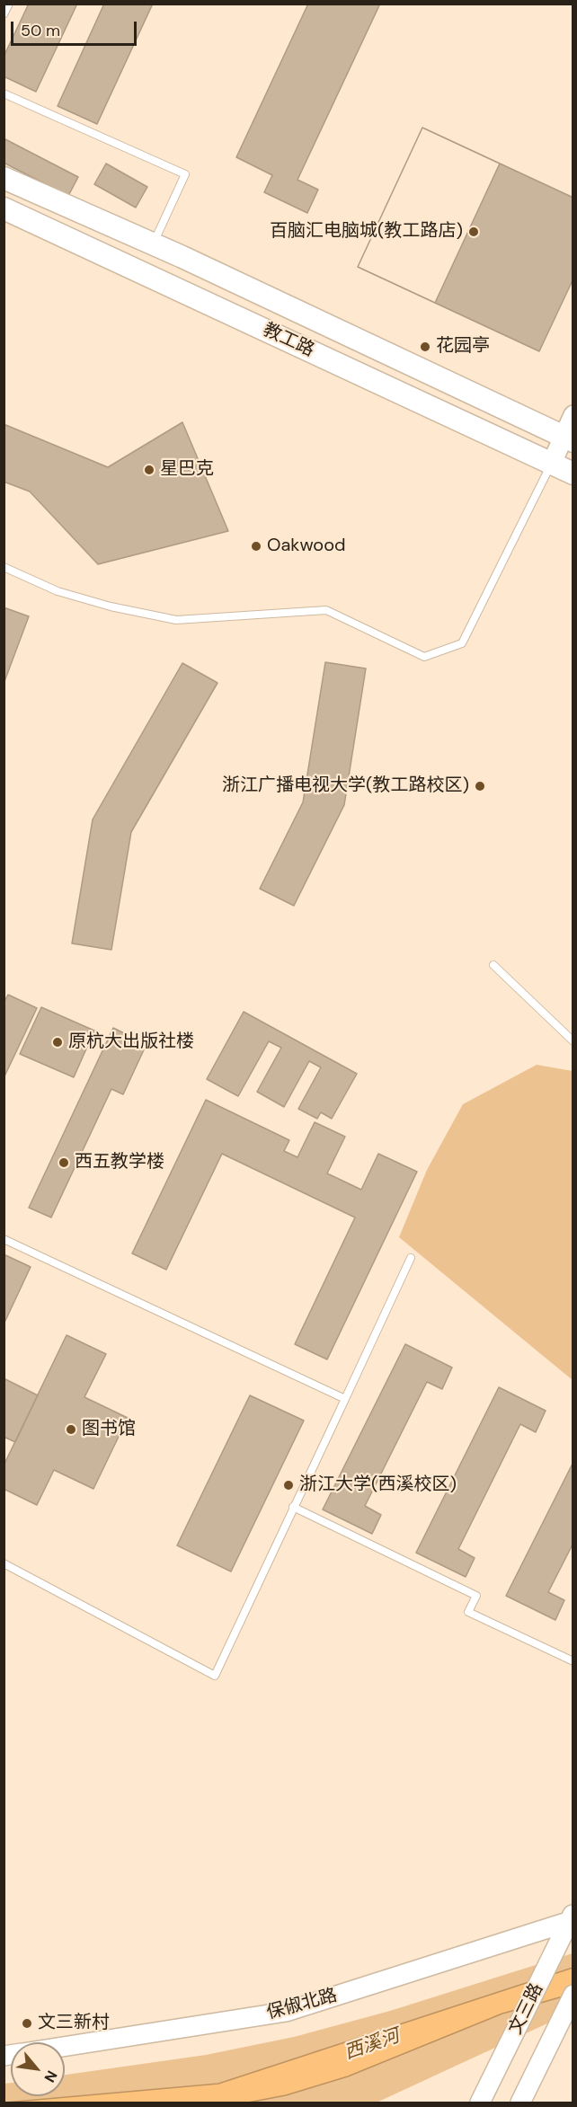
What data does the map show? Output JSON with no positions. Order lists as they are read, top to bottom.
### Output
{
  "streets": {
    "main road": ["教工路", "保俶北路", "文三路"]
  },
  "crossings": [
    ["保俶北路", "文三路"]
  ],
  "water": ["西溪河"],
  "places": [
    "百脑汇电脑城(教工路店)",
    "花园亭",
    "星巴克",
    "Oakwood",
    "浙江广播电视大学(教工路校区)",
    "原杭大出版社楼",
    "西五教学楼",
    "图书馆",
    "浙江大学(西溪校区)",
    "文三新村"
  ],
  "scale_bar": "50 m",
  "north": "bottom right"
}
